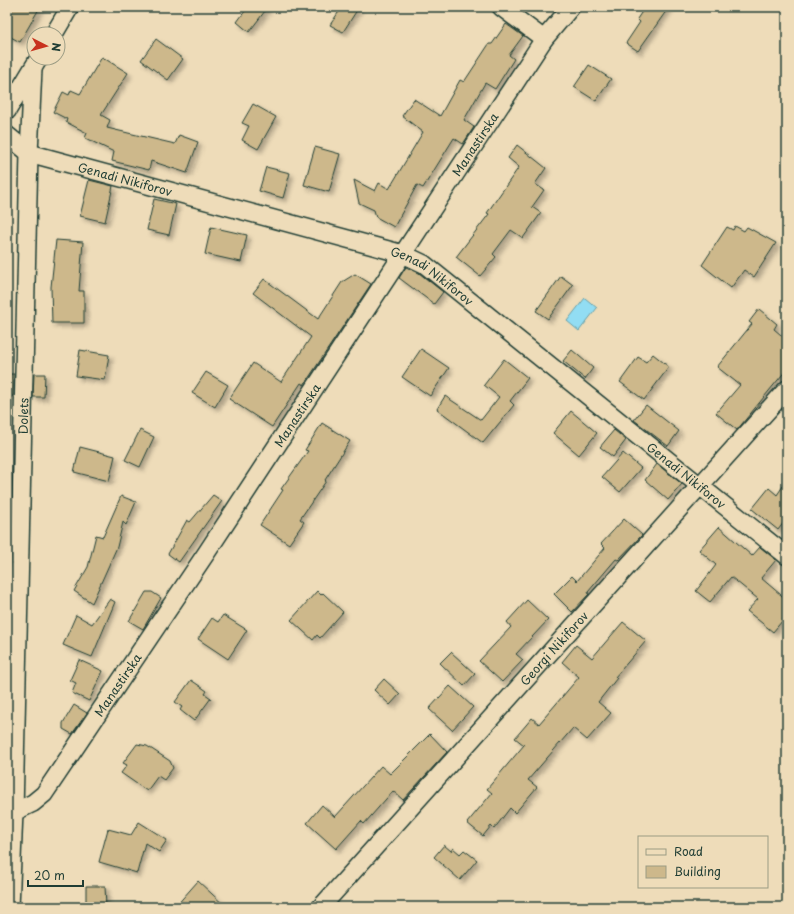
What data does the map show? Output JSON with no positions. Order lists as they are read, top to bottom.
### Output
{
  "streets": {
    "street": [
      "Manastirska",
      "Genadi Nikiforov",
      "Dolets",
      "Georgi Nikiforov"
    ]
  },
  "crossings": [
    ["Manastirska", "Genadi Nikiforov"],
    ["Manastirska", "Dolets"],
    ["Genadi Nikiforov", "Dolets"],
    ["Genadi Nikiforov", "Georgi Nikiforov"]
  ],
  "legend": ["Road", "Building"],
  "scale_bar": "20 m",
  "north": "right"
}
